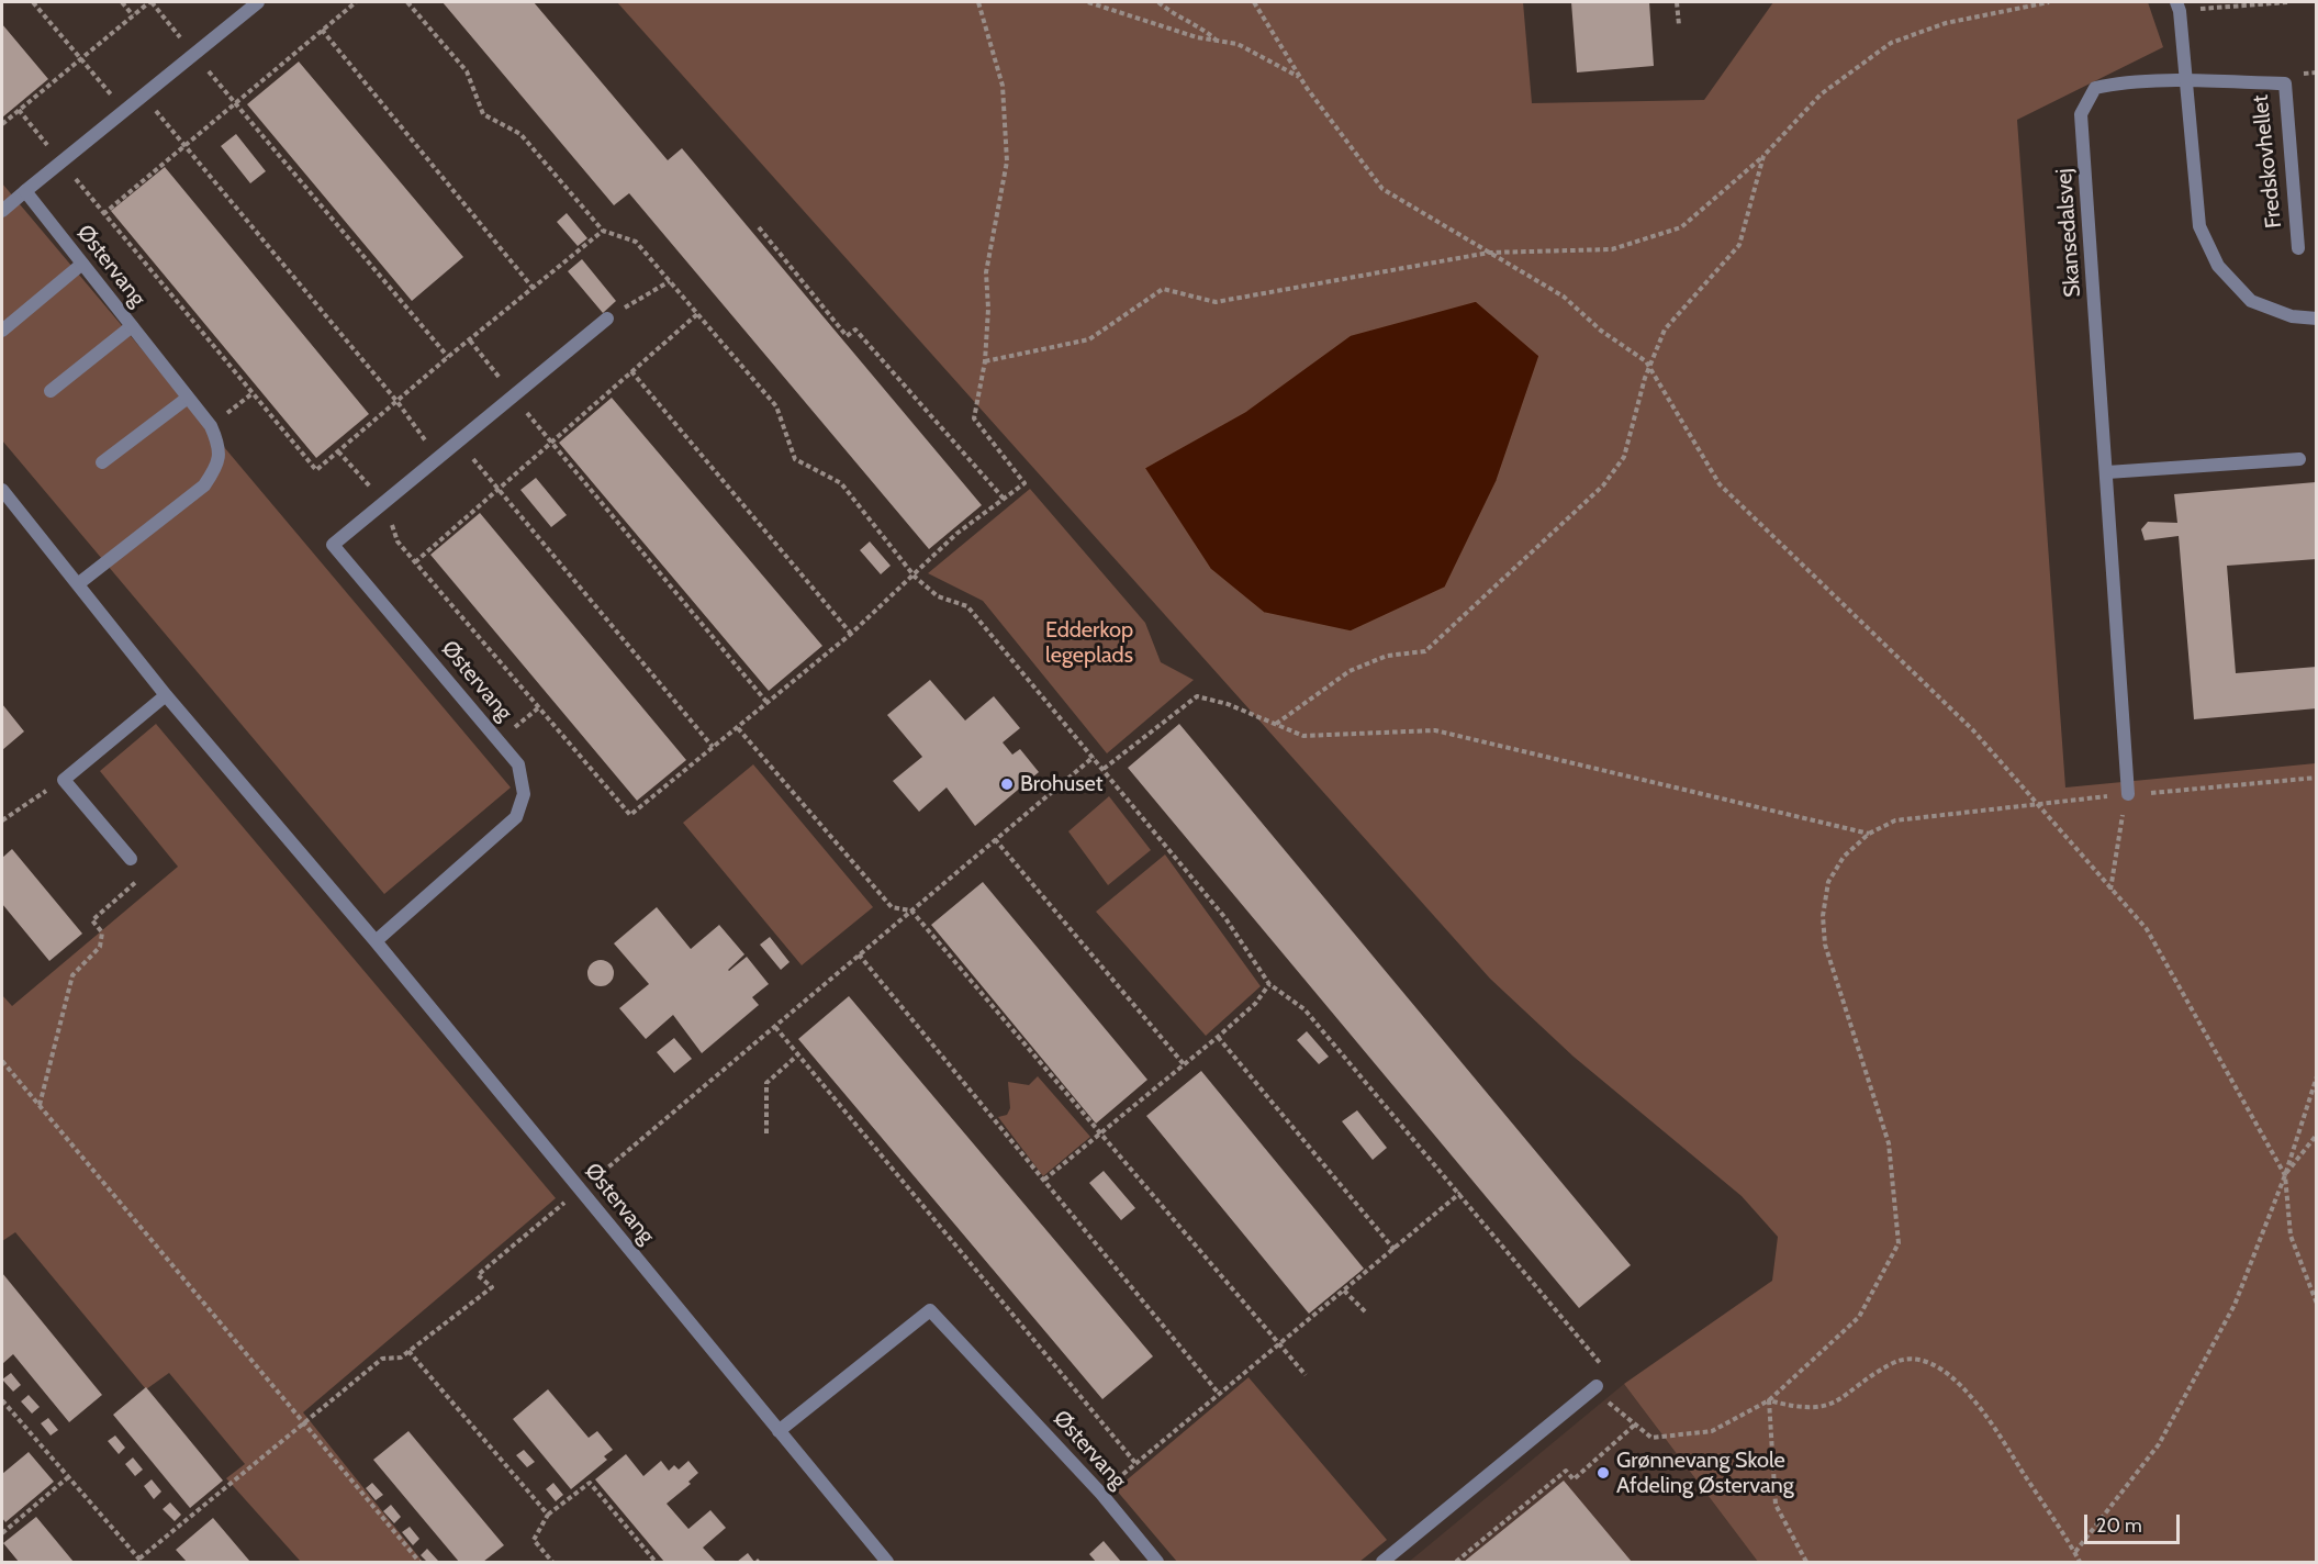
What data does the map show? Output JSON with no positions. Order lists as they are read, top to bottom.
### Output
{
  "streets": {
    "street": ["Fredskovhellet", "Skansedalsvej", "Østervang"]
  },
  "crossings": [
    ["Fredskovhellet", "Skansedalsvej"]
  ],
  "parks": ["Edderkop legeplads"],
  "places": ["Brohuset", "Grønnevang Skole Afdeling Østervang"],
  "scale_bar": "20 m"
}
